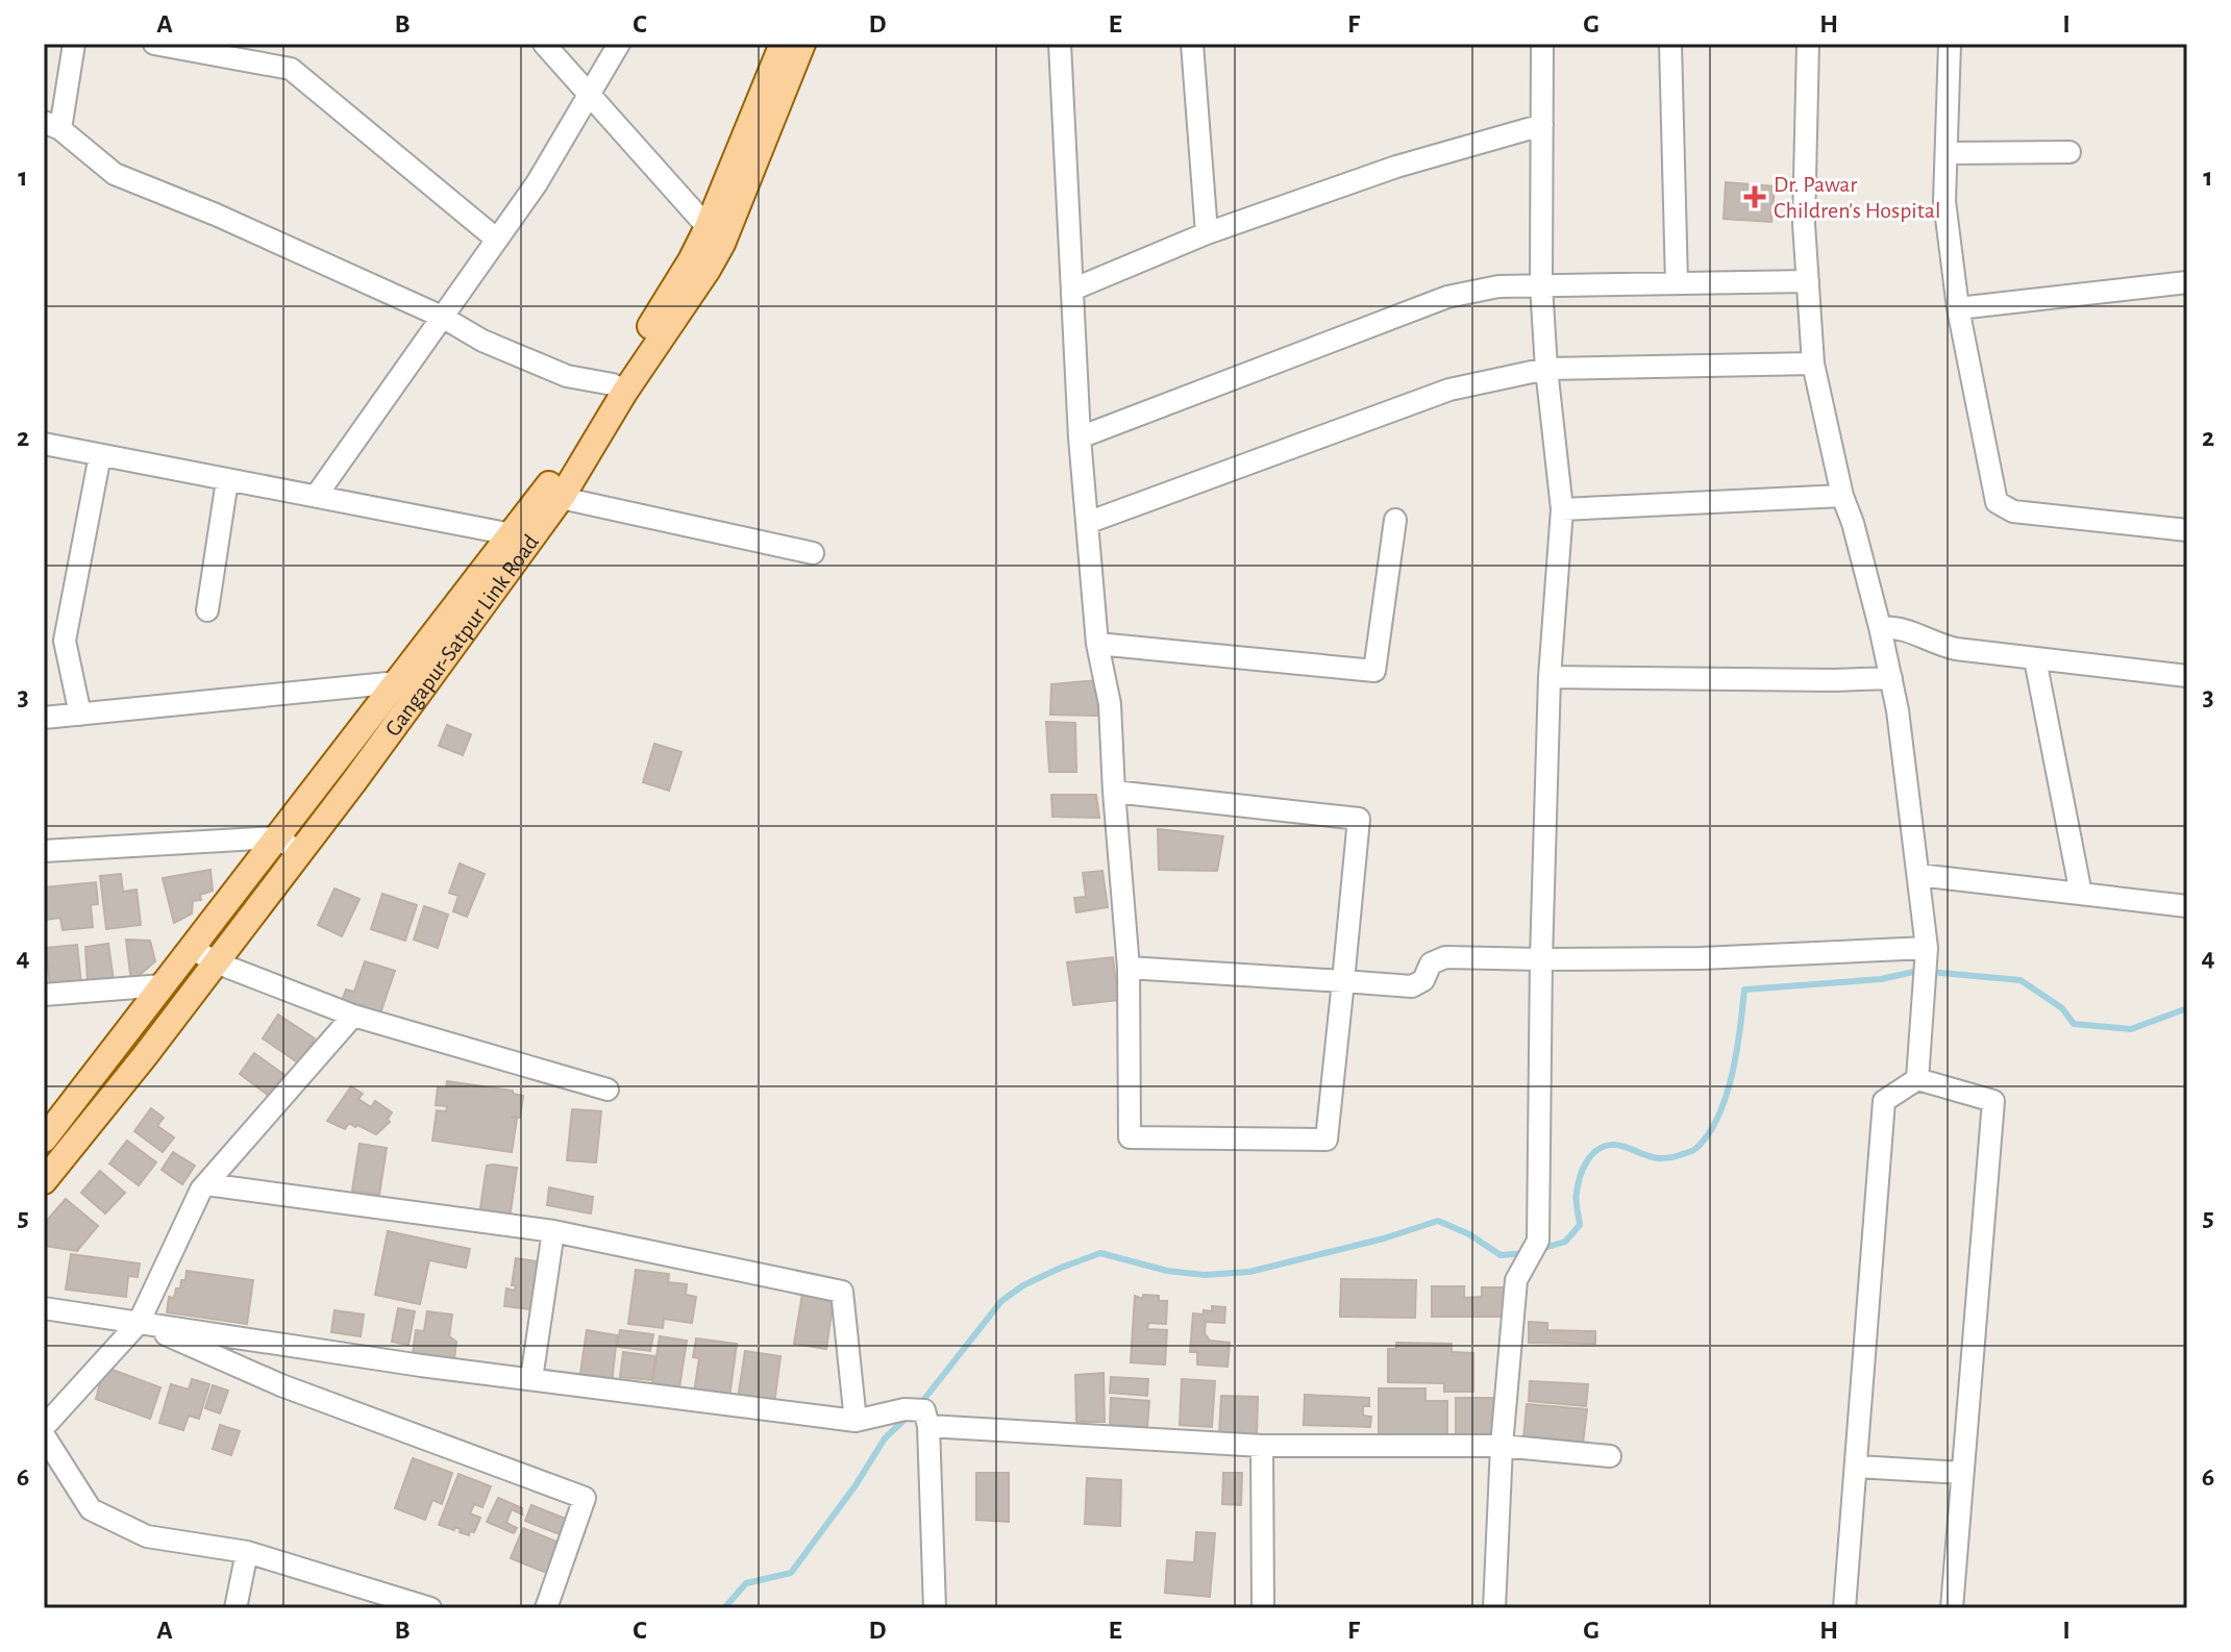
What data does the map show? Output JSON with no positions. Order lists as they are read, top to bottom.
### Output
{
  "streets": {
    "main road": ["Gangapur-Satpur Link Road"]
  },
  "places": {
    "health": ["Dr. Pawar Children's Hospital"]
  },
  "grid": {
    "columns": [
      "A",
      "B",
      "C",
      "D",
      "E",
      "F",
      "G",
      "H",
      "I"
    ],
    "rows": [
      "1",
      "2",
      "3",
      "4",
      "5",
      "6"
    ]
  }
}
